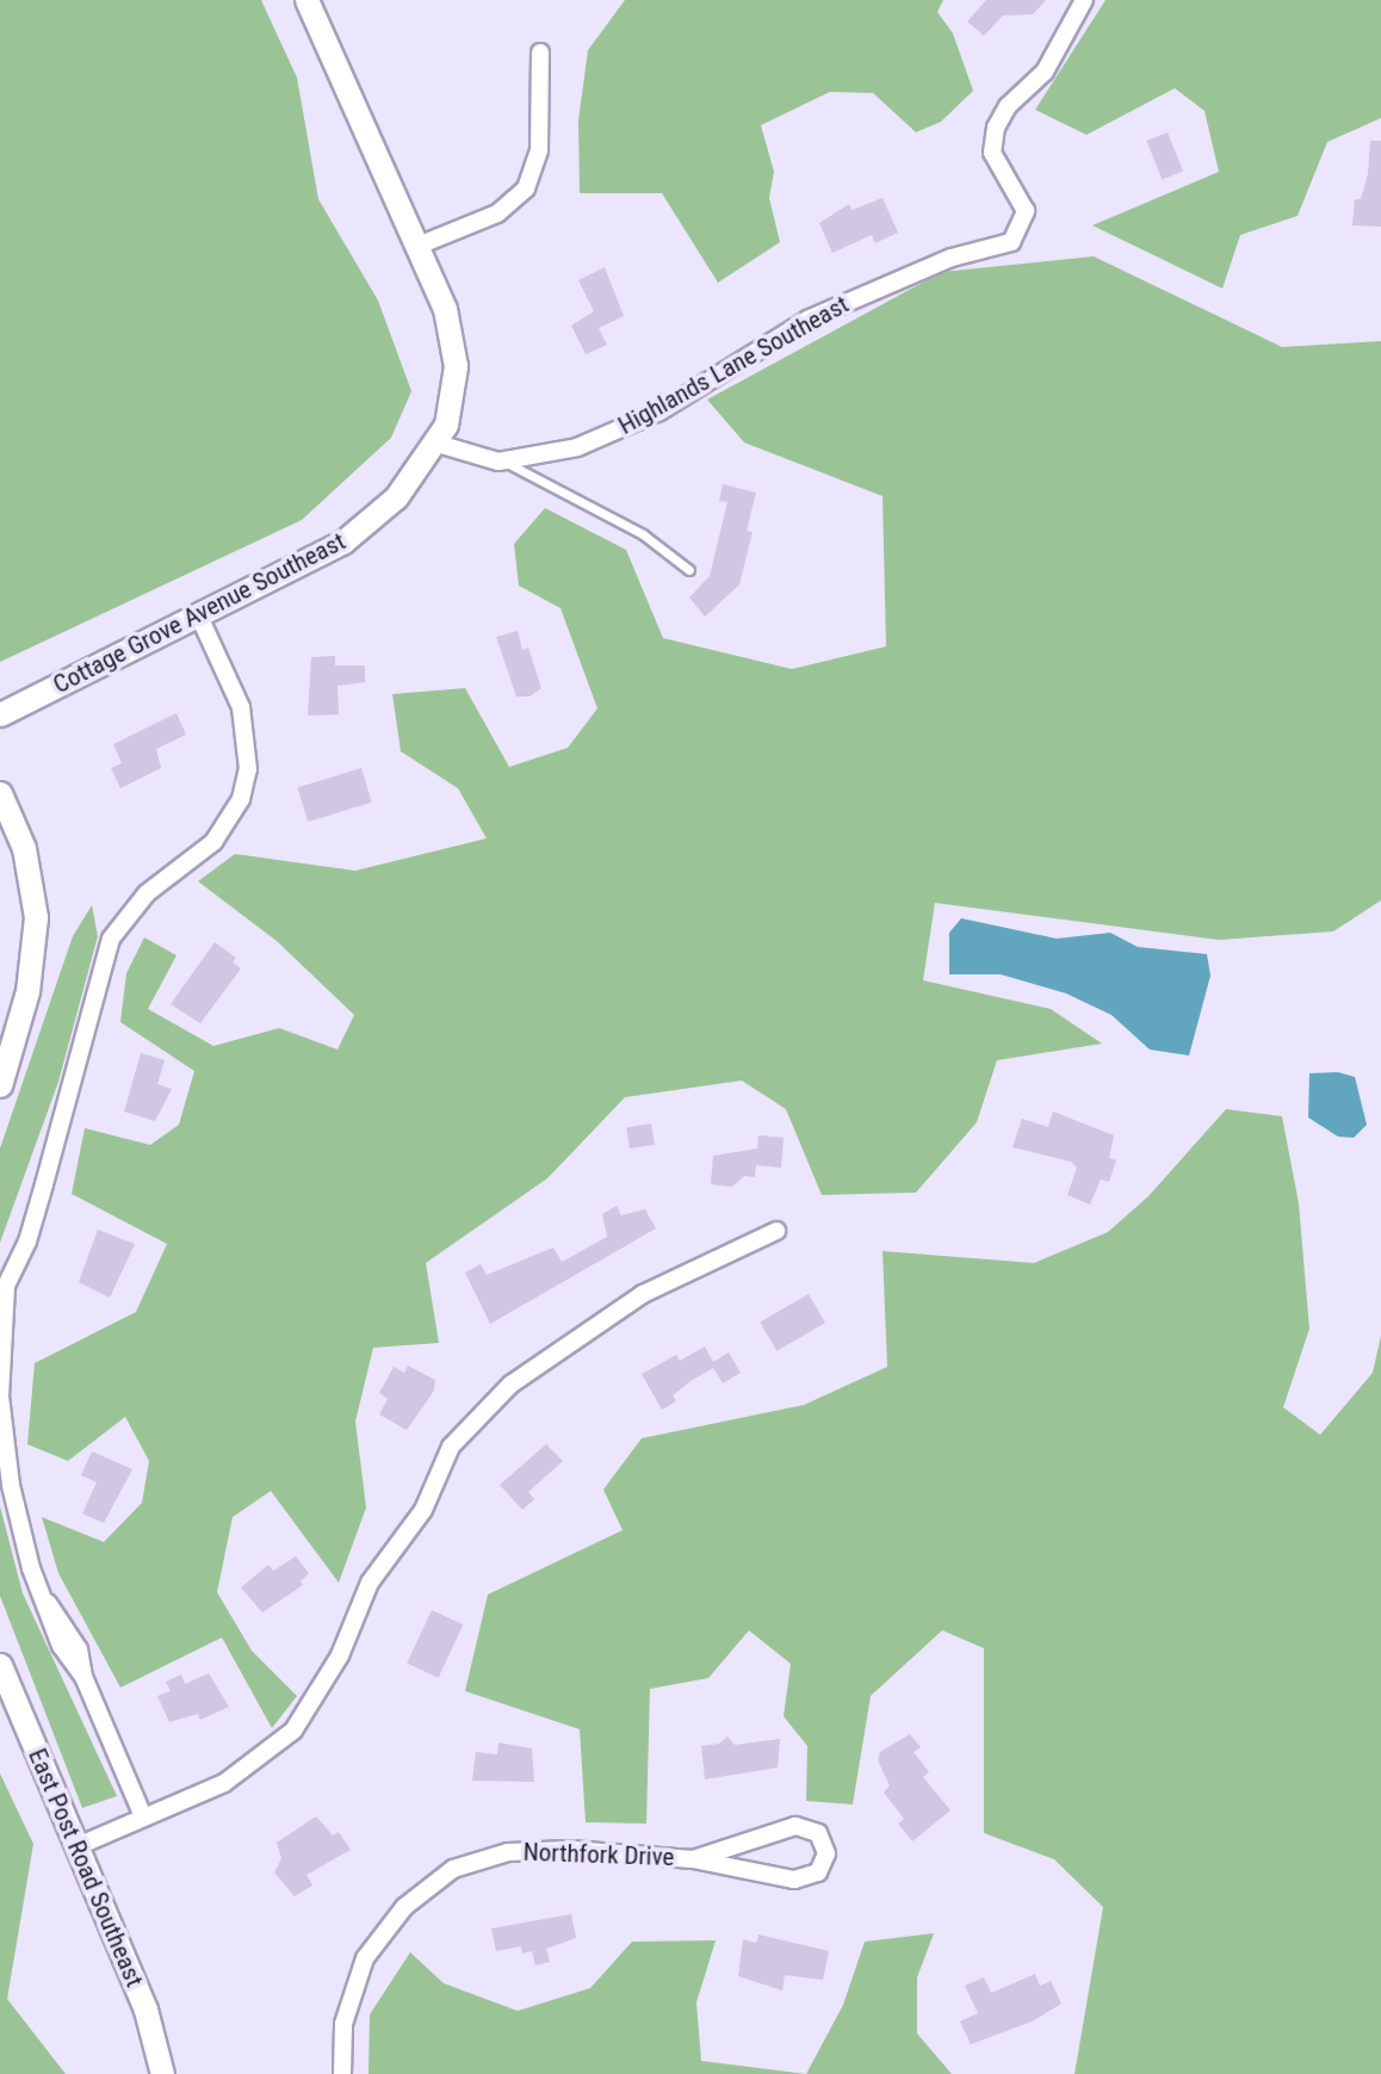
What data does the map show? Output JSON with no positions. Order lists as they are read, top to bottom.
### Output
{
  "streets": {
    "main road": ["Cottage Grove Avenue Southeast", "East Post Road Southeast"],
    "street": ["Highlands Lane Southeast", "Northfork Drive"]
  },
  "crossings": [
    ["Highlands Lane Southeast", "Cottage Grove Avenue Southeast"]
  ]
}
